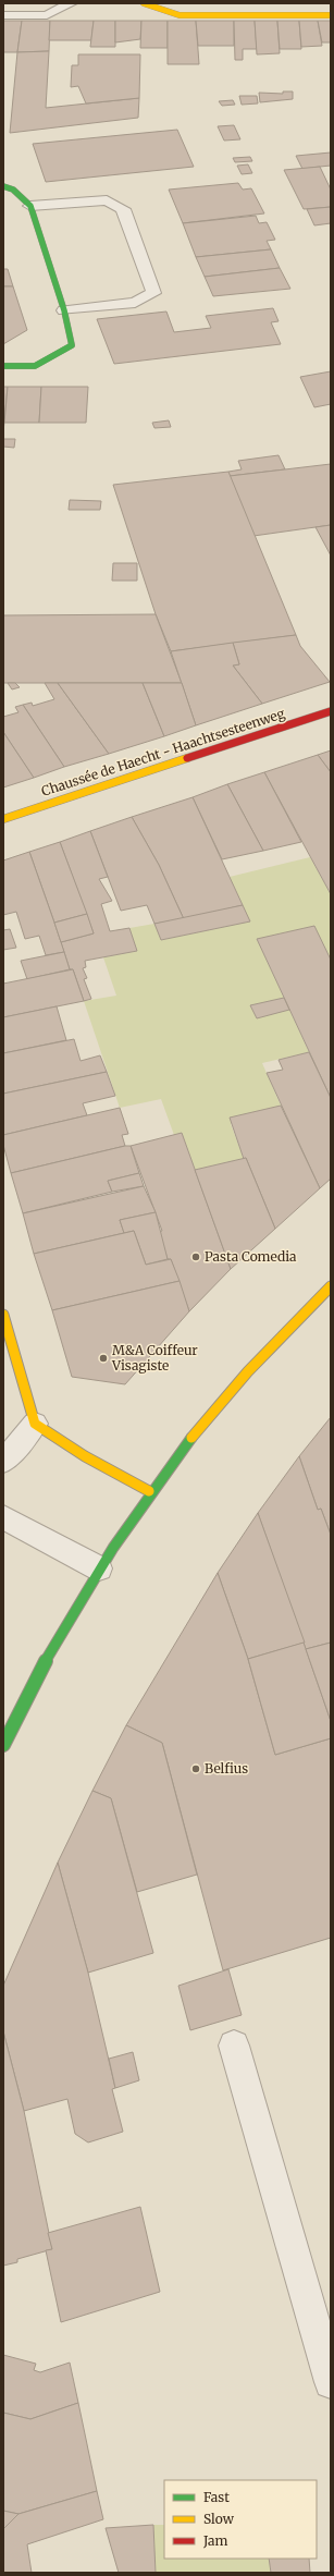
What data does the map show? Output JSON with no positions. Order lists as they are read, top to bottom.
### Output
{
  "streets": {
    "street": ["Chaussée de Haecht - Haachtsesteenweg"]
  },
  "places": ["Pasta Comedia", "M&A Coiffeur Visagiste", "Belfius"],
  "legend": ["Fast", "Slow", "Jam"]
}
